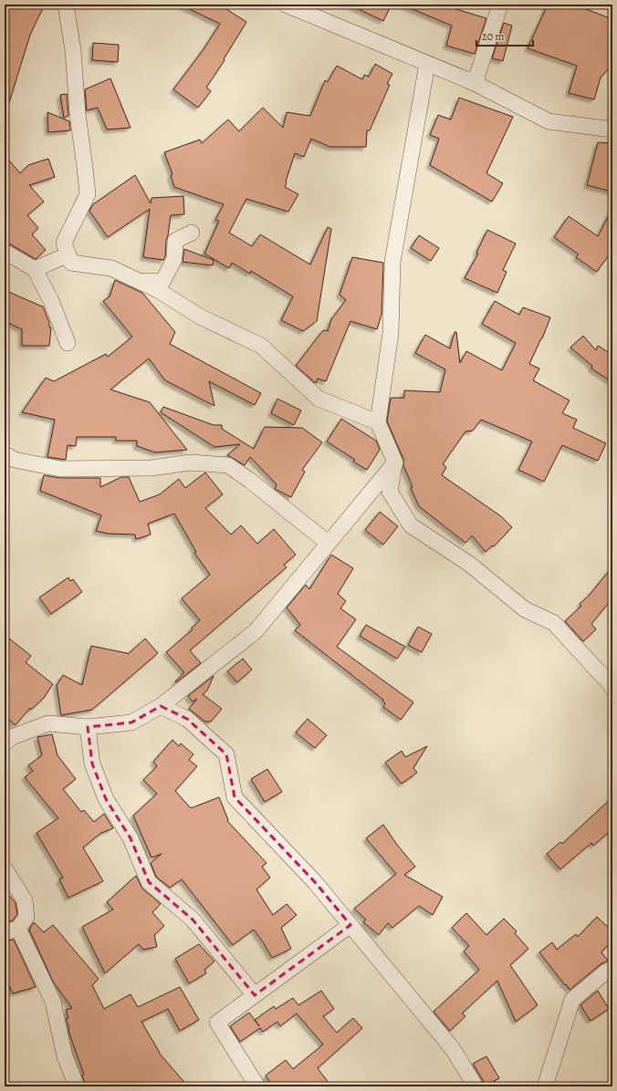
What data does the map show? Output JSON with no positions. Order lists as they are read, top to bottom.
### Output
{
  "scale_bar": "20 m"
}
